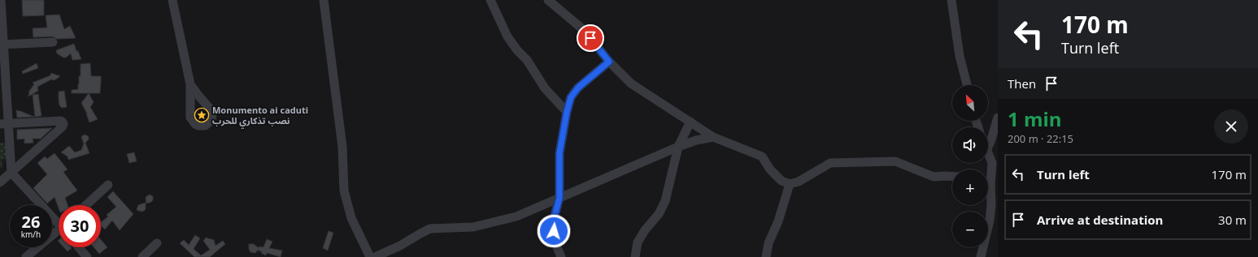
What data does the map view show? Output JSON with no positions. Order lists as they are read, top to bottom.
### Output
{
  "places": {
    "place": ["Monumento ai caduti نصب تذكاري للحرب"]
  },
  "north": "top left",
  "page": {
    "turn": ["170 m", "Turn left"],
    "then": "Then",
    "map_buttons": ["+", "−"],
    "heading": ["1 min", "200 m · 22:15"],
    "list": [
      {
        "name": "Turn left",
        "value": "170 m"
      },
      {
        "name": "Arrive at destination",
        "value": "30 m"
      }
    ],
    "speed": "26 km/h",
    "limit": "30"
  }
}
